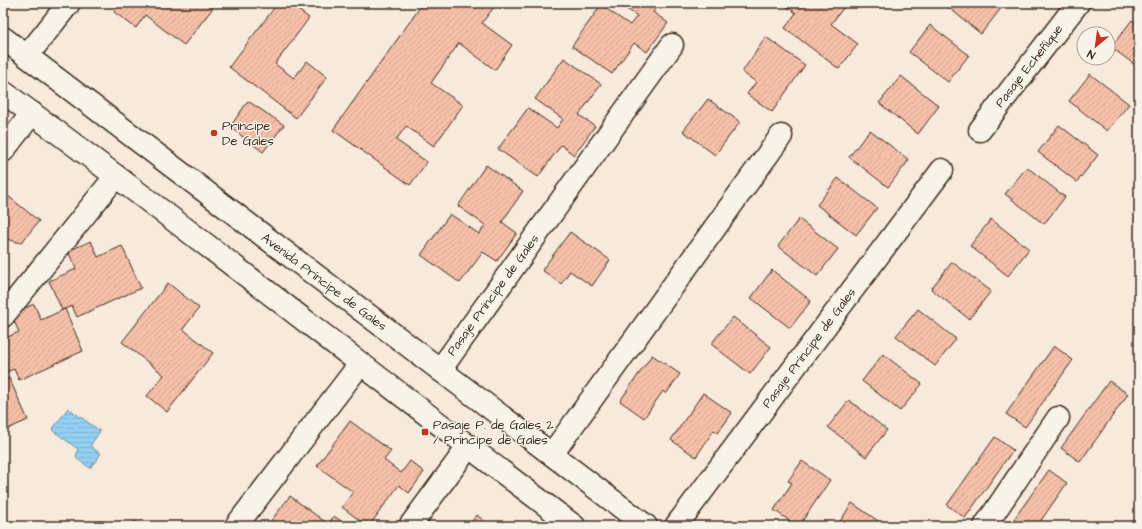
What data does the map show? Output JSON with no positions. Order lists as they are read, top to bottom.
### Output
{
  "streets": {
    "street": ["Pasaje Echeñique", "Avenida Príncipe de Gales", "Pasaje Príncipe de Gales"]
  },
  "crossings": [
    ["Avenida Príncipe de Gales", "Pasaje Príncipe de Gales"]
  ],
  "places": {
    "other": ["Principe De Gales"],
    "transit": ["Pasaje P. de Gales 2 / Príncipe de Gales"]
  },
  "north": "bottom left"
}
